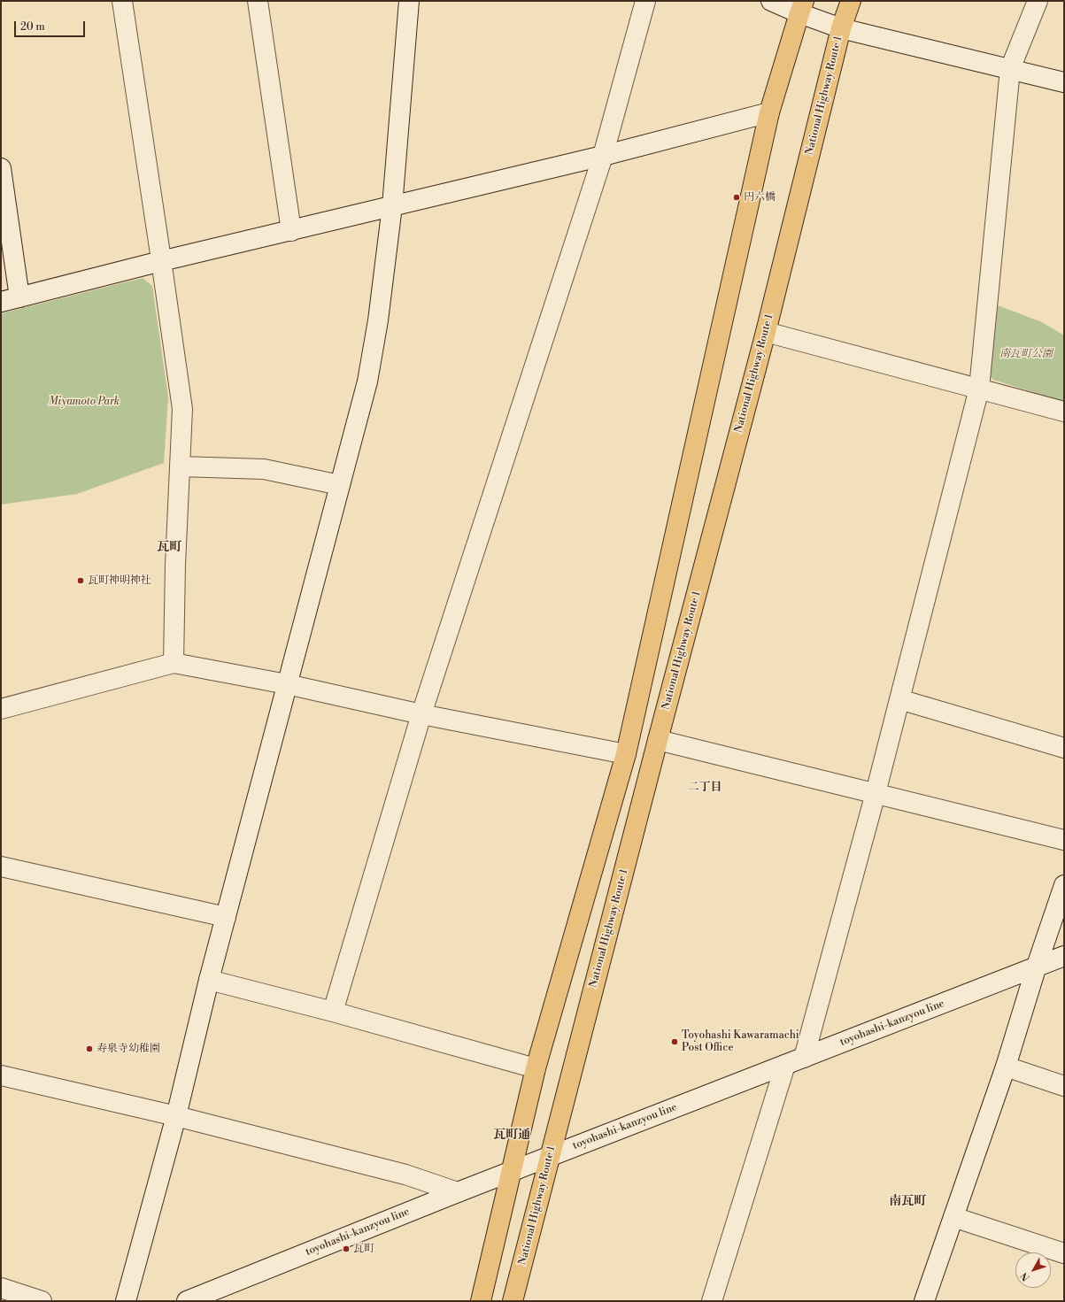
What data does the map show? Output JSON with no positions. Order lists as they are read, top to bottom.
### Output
{
  "streets": {
    "highway": ["National Highway Route 1"],
    "street": ["toyohashi-kanzyou line"]
  },
  "crossings": [
    ["National Highway Route 1", "toyohashi-kanzyou line"]
  ],
  "districts": [
    "瓦町",
    "二丁目",
    "瓦町通",
    "南瓦町"
  ],
  "parks": ["南瓦町公園", "Miyamoto Park"],
  "places": [
    "円六橋",
    "瓦町神明神社",
    "Toyohashi Kawaramachi Post Office",
    "寿泉寺幼稚園",
    "瓦町"
  ],
  "scale_bar": "20 m",
  "north": "bottom left"
}
